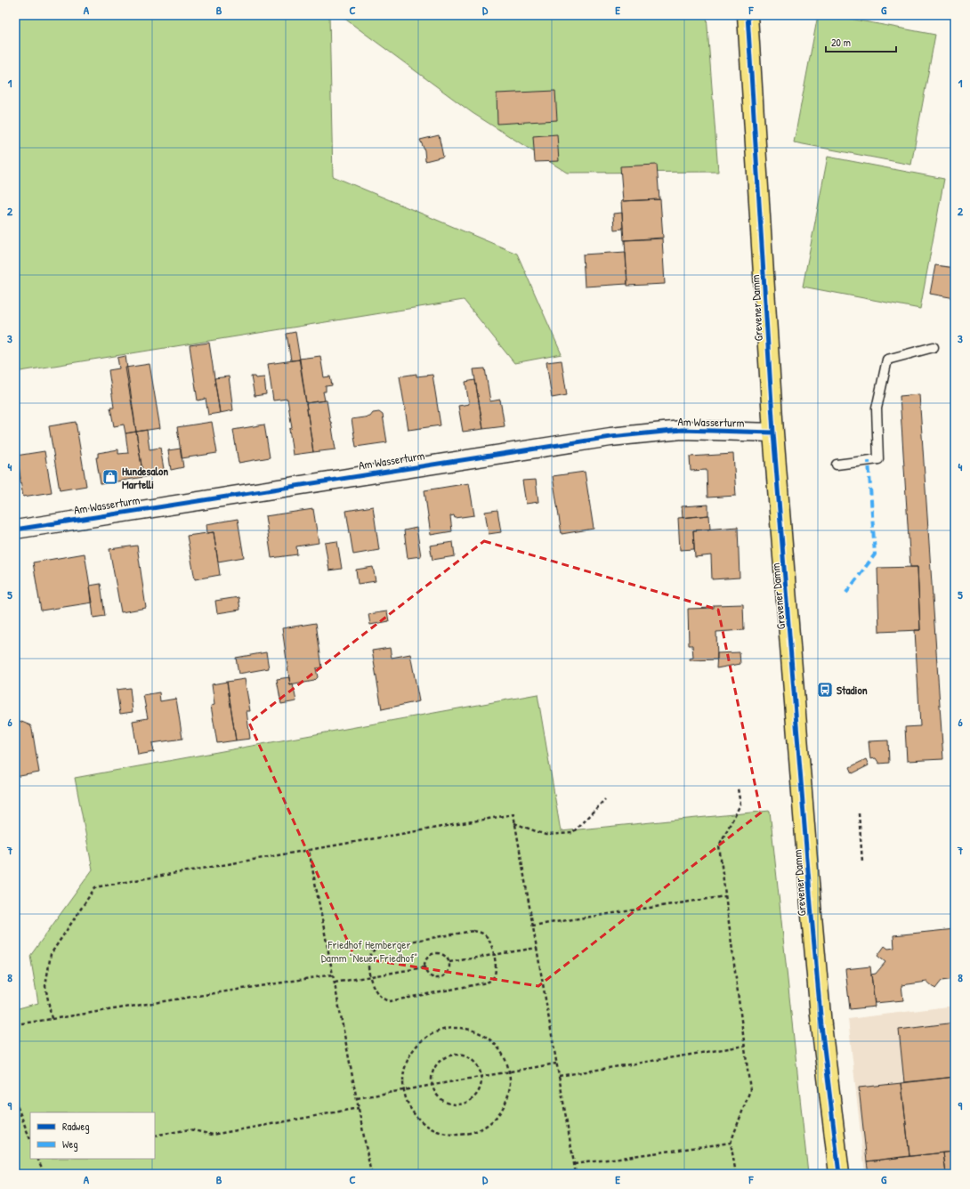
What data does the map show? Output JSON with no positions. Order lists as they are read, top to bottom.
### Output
{
  "streets": {
    "main road": ["Grevener Damm"],
    "street": ["Am Wasserturm"]
  },
  "crossings": [
    ["Grevener Damm", "Am Wasserturm"]
  ],
  "parks": ["Friedhof Hemberger Damm \"Neuer Friedhof\""],
  "places": {
    "shop": ["Hundesalon Martelli"],
    "bus stop": ["Stadion"]
  },
  "legend": ["Radweg", "Weg"],
  "scale_bar": "20 m",
  "grid": {
    "columns": [
      "A",
      "B",
      "C",
      "D",
      "E",
      "F",
      "G"
    ],
    "rows": [
      "1",
      "2",
      "3",
      "4",
      "5",
      "6",
      "7",
      "8",
      "9"
    ]
  }
}
